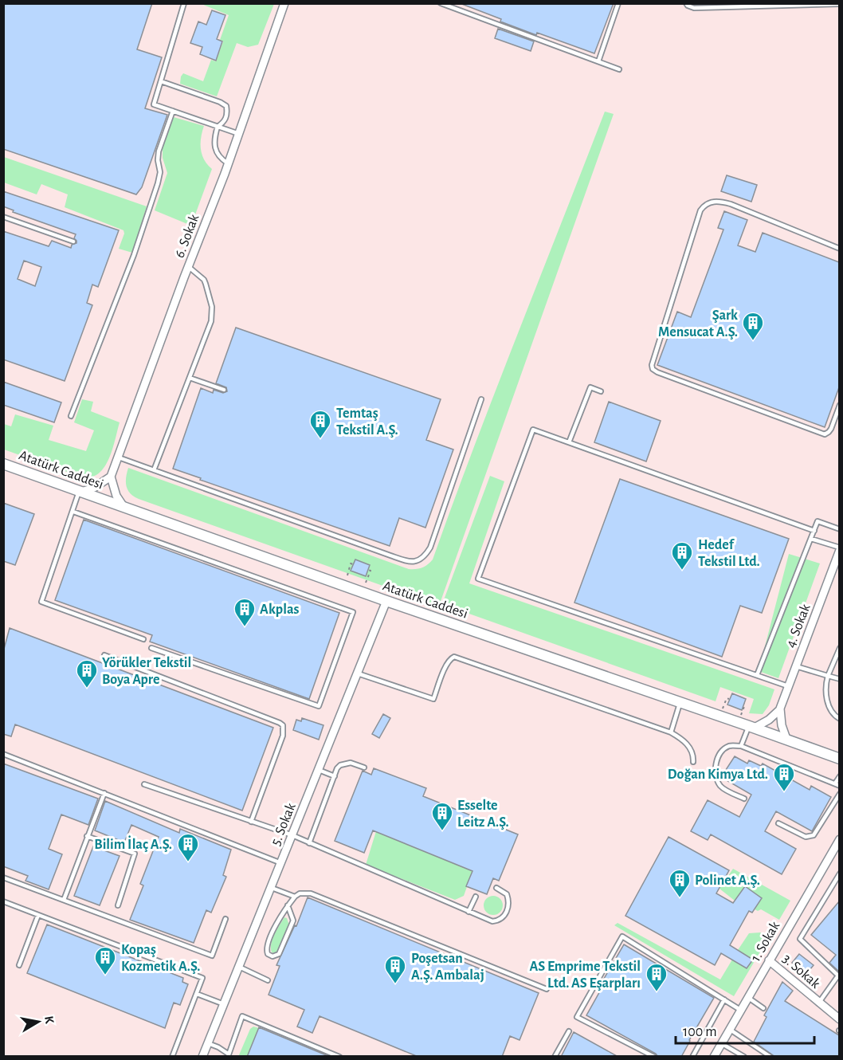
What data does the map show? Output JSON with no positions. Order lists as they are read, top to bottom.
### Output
{
  "streets": {
    "street": [
      "6. Sokak",
      "Atatürk Caddesi",
      "4. Sokak",
      "5. Sokak",
      "1. Sokak",
      "3. Sokak"
    ]
  },
  "crossings": [
    ["Atatürk Caddesi", "5. Sokak"],
    ["1. Sokak", "3. Sokak"]
  ],
  "places": {
    "building": [
      "Şark Mensucat A.Ş.",
      "Temtaş Tekstil A.Ş.",
      "Hedef Tekstil Ltd.",
      "Akplas",
      "Yörükler Tekstil Boya Apre",
      "Doğan Kimya Ltd.",
      "Esselte Leitz A.Ş.",
      "Bilim İlaç A.Ş.",
      "Polinet A.Ş.",
      "Kopaş Kozmetik A.Ş.",
      "Poşetsan A.Ş. Ambalaj",
      "AS Emprime Tekstil Ltd. AS Eşarpları"
    ]
  },
  "scale_bar": "100 m",
  "north": "right"
}
